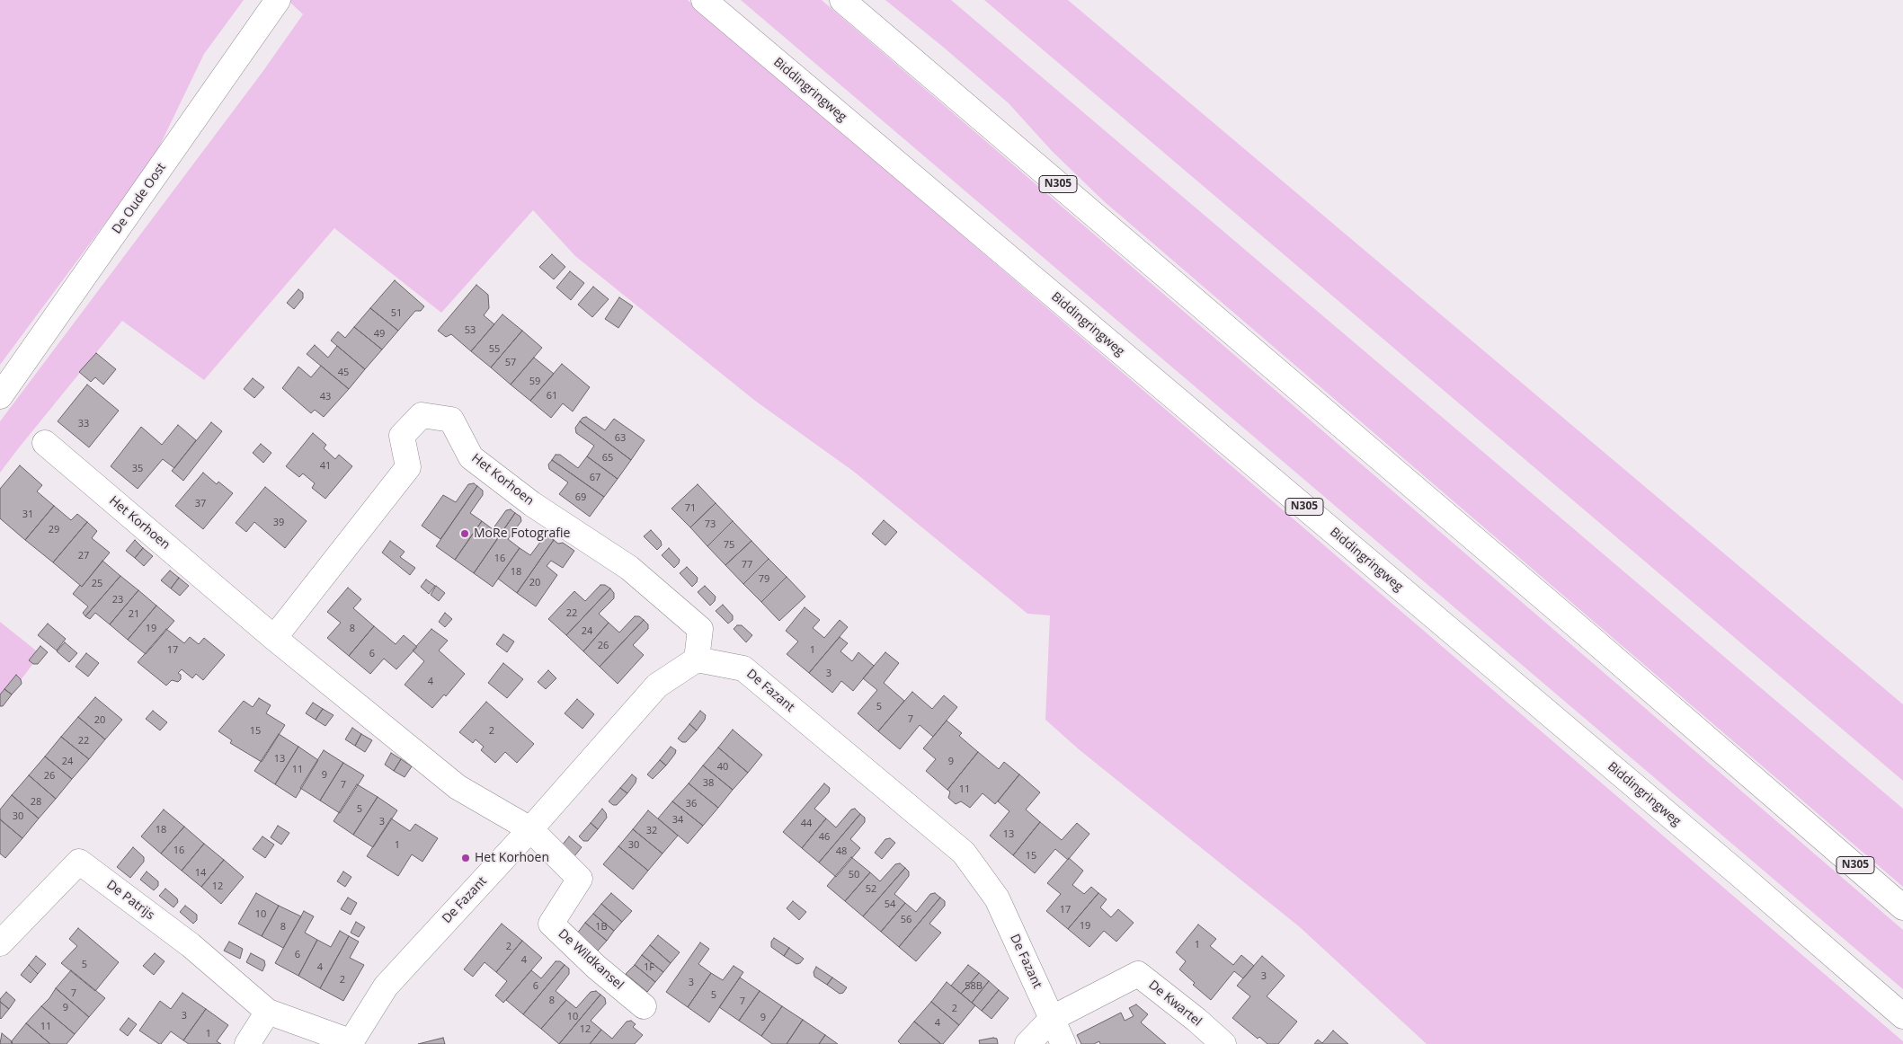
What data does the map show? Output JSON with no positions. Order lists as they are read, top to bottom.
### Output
{
  "streets": {
    "street": [
      "Biddingringweg",
      "N305",
      "De Oude Oost",
      "Het Korhoen",
      "De Fazant",
      "De Patrijs",
      "De Wildkansel",
      "De Kwartel"
    ]
  },
  "crossings": [
    ["Het Korhoen", "De Fazant"],
    ["Het Korhoen", "De Wildkansel"],
    ["De Fazant", "De Patrijs"],
    ["De Fazant", "De Wildkansel"],
    ["De Fazant", "De Kwartel"]
  ],
  "places": ["MoRe Fotografie", "Het Korhoen"],
  "house_numbers": [
    "51",
    "53",
    "49",
    "55",
    "57",
    "45",
    "59",
    "61",
    "43",
    "33",
    "63",
    "65",
    "41",
    "35",
    "67",
    "69",
    "37",
    "71",
    "31",
    "39",
    "73",
    "29",
    "75",
    "27",
    "16",
    "77",
    "18",
    "79",
    "20",
    "25",
    "23",
    "22",
    "21",
    "19",
    "8",
    "24",
    "26",
    "17",
    "1",
    "6",
    "3",
    "4",
    "5",
    "7",
    "20",
    "15",
    "2",
    "22",
    "13",
    "24",
    "9",
    "40",
    "11",
    "9",
    "26",
    "38",
    "7",
    "11",
    "28",
    "36",
    "5",
    "30",
    "34",
    "3",
    "44",
    "18",
    "32",
    "13",
    "46",
    "1",
    "30",
    "16",
    "48",
    "15",
    "14",
    "50",
    "12",
    "52",
    "54",
    "17",
    "10",
    "56",
    "19",
    "8",
    "1B",
    "1",
    "2",
    "6",
    "4",
    "5",
    "4",
    "1F",
    "3",
    "2",
    "3",
    "6",
    "58B",
    "7",
    "5",
    "8",
    "7",
    "9",
    "2",
    "3",
    "10",
    "9",
    "4",
    "11",
    "12",
    "1"
  ]
}
